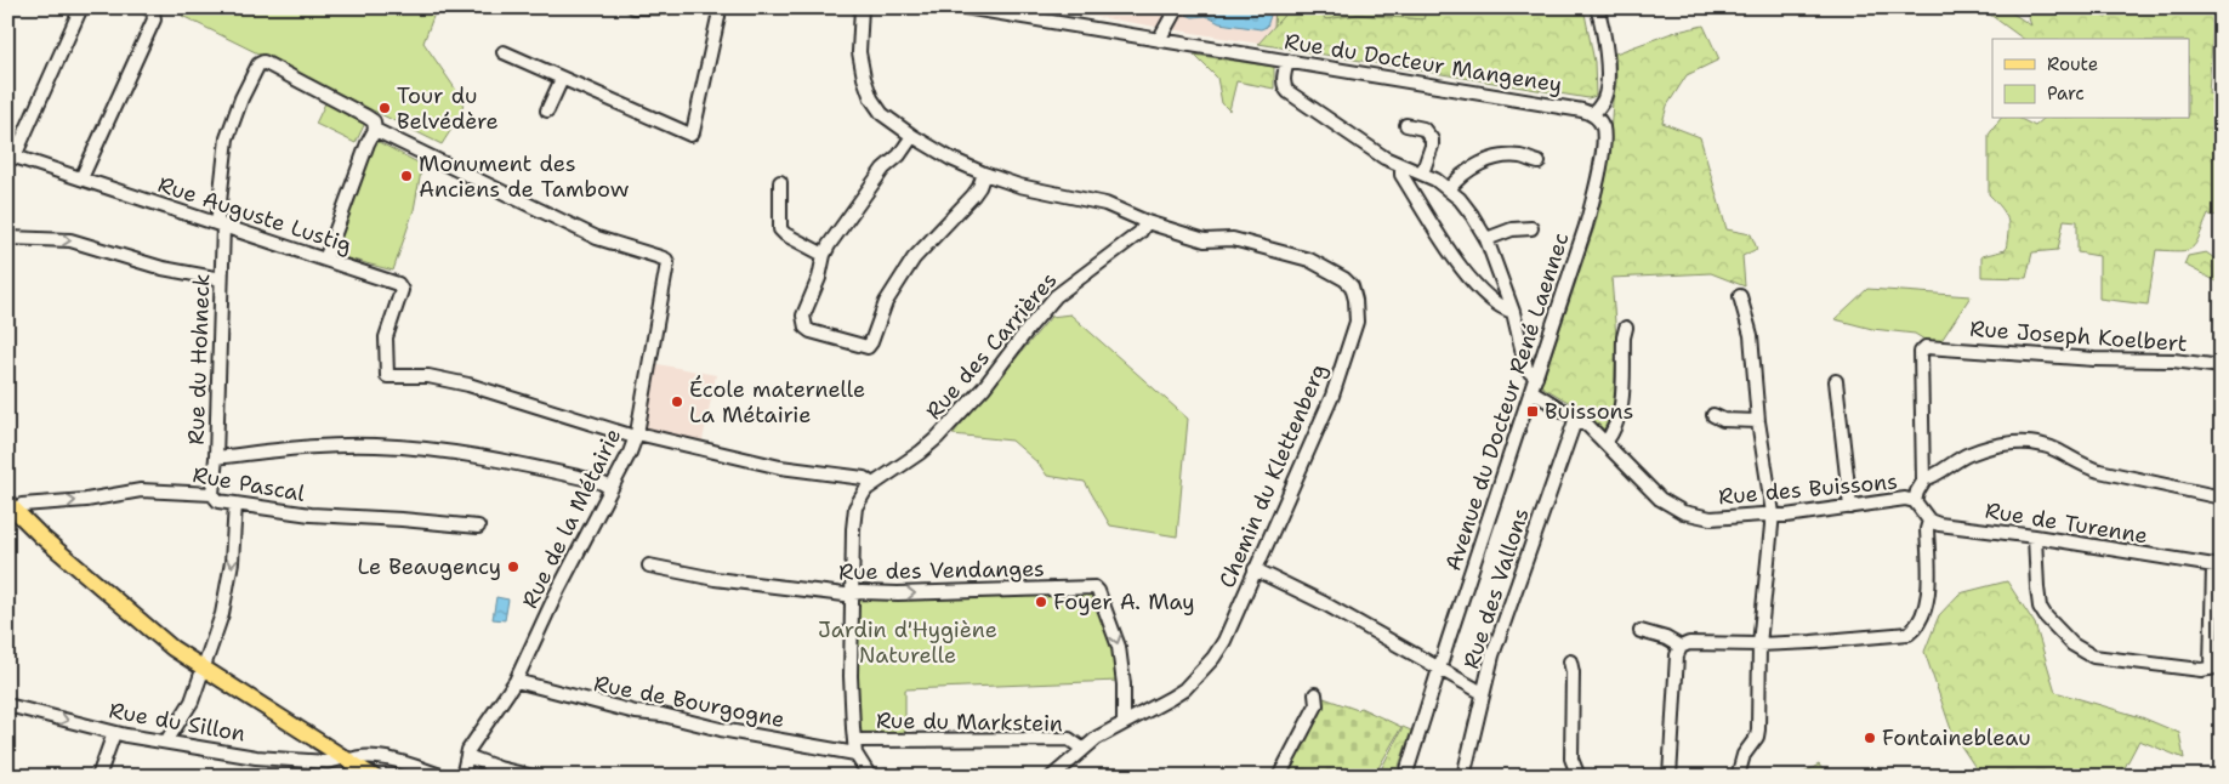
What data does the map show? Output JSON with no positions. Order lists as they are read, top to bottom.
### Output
{
  "streets": {
    "street": [
      "Rue du Docteur Mangeney",
      "Rue Auguste Lustig",
      "Rue Joseph Koelbert",
      "Rue des Carrières",
      "Rue du Hohneck",
      "Avenue du Docteur René Laennec",
      "Chemin du Klettenberg",
      "Rue Pascal",
      "Rue des Buissons",
      "Rue de la Métairie",
      "Rue de Turenne",
      "Rue des Vendanges",
      "Rue des Vallons",
      "Rue de Bourgogne",
      "Rue du Sillon",
      "Rue du Markstein"
    ]
  },
  "crossings": [
    ["Rue du Docteur Mangeney", "Avenue du Docteur René Laennec"],
    ["Rue Auguste Lustig", "Rue du Hohneck"],
    ["Rue Auguste Lustig", "Rue de la Métairie"],
    ["Rue Joseph Koelbert", "Rue des Buissons"],
    ["Rue des Carrières", "Chemin du Klettenberg"],
    ["Rue des Carrières", "Rue des Vendanges"],
    ["Rue des Carrières", "Rue de Bourgogne"],
    ["Rue des Carrières", "Rue du Markstein"],
    ["Rue du Hohneck", "Rue Pascal"],
    ["Rue du Hohneck", "Rue de la Métairie"],
    ["Avenue du Docteur René Laennec", "Rue des Buissons"],
    ["Chemin du Klettenberg", "Rue des Vendanges"],
    ["Chemin du Klettenberg", "Rue du Markstein"],
    ["Rue des Buissons", "Rue des Vallons"],
    ["Rue de la Métairie", "Rue de Bourgogne"],
    ["Rue de Bourgogne", "Rue du Markstein"]
  ],
  "one_way": ["Rue Pascal"],
  "parks": ["Jardin d'Hygiène Naturelle"],
  "places": {
    "other": [
      "Tour du Belvédère",
      "Monument des Anciens de Tambow",
      "École maternelle La Métairie",
      "Le Beaugency",
      "Foyer A. May",
      "Fontainebleau"
    ],
    "transit": ["Buissons"]
  },
  "legend": ["Route", "Parc"]
}
